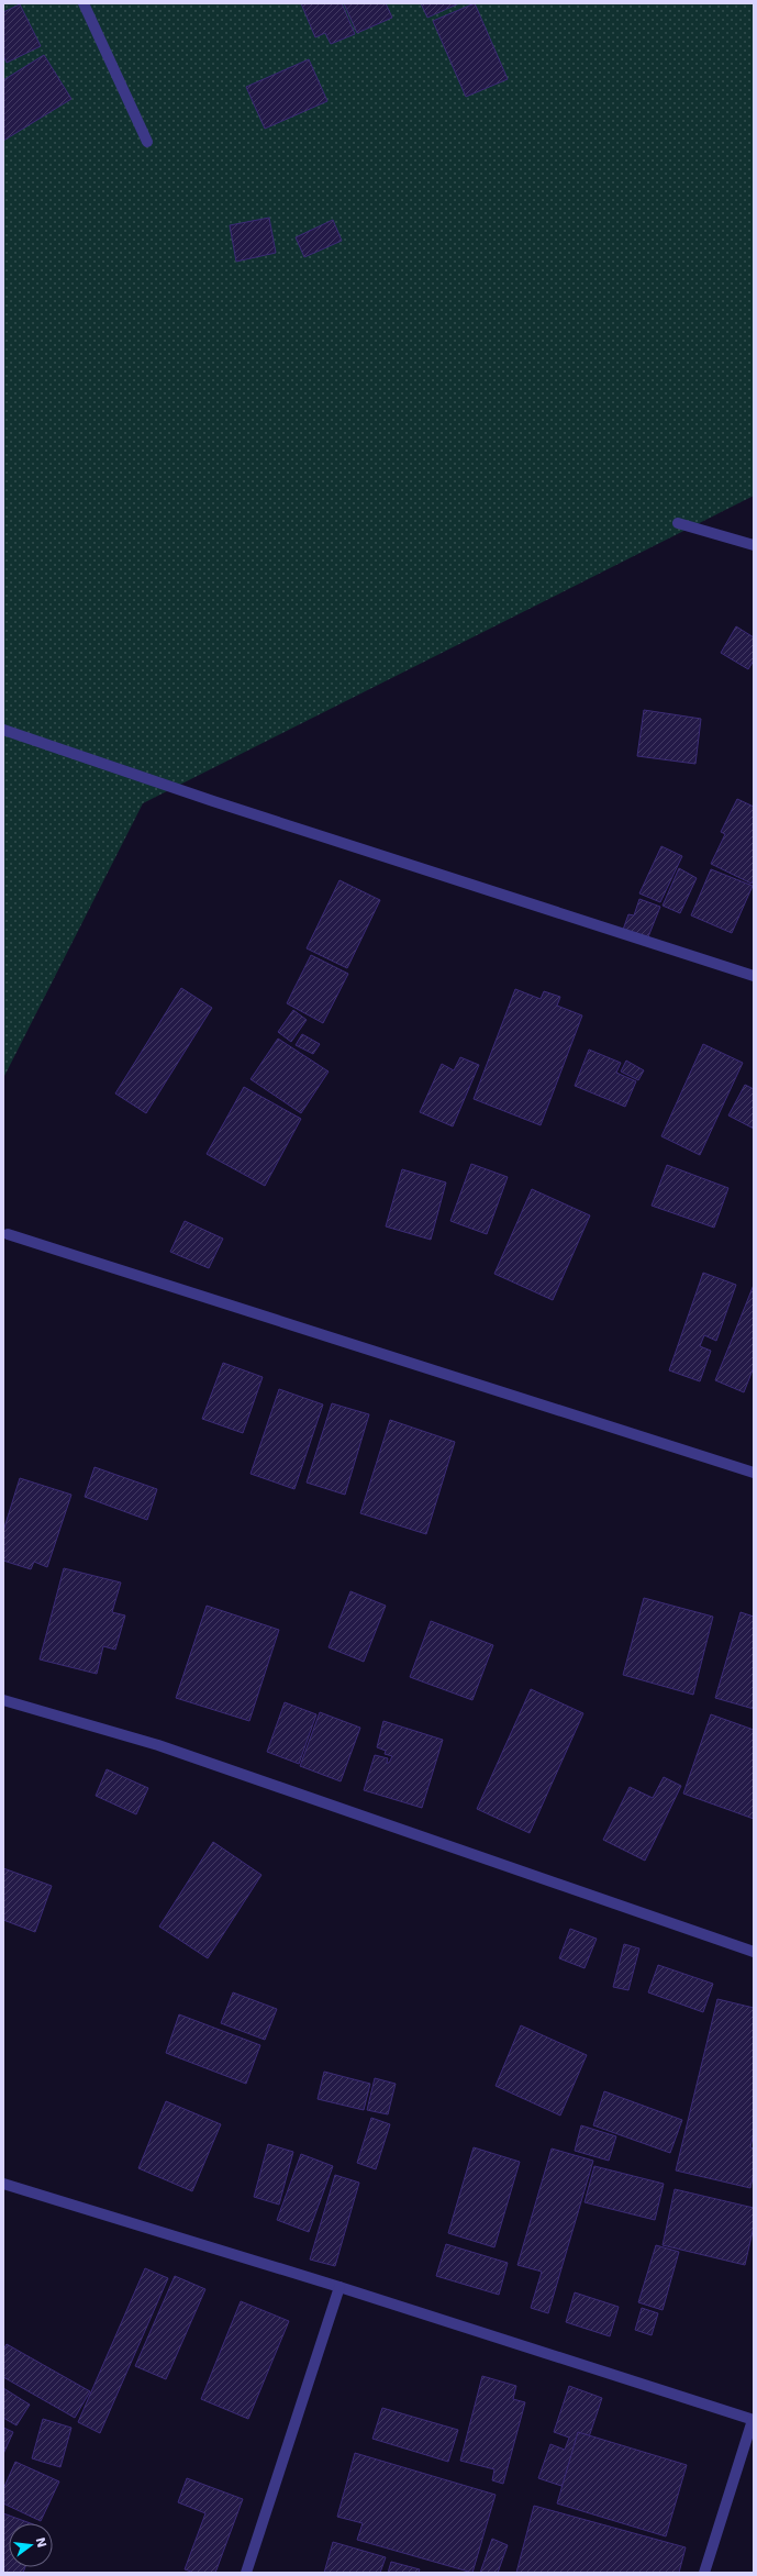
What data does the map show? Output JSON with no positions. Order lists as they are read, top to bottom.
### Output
{
  "north": "right"
}
